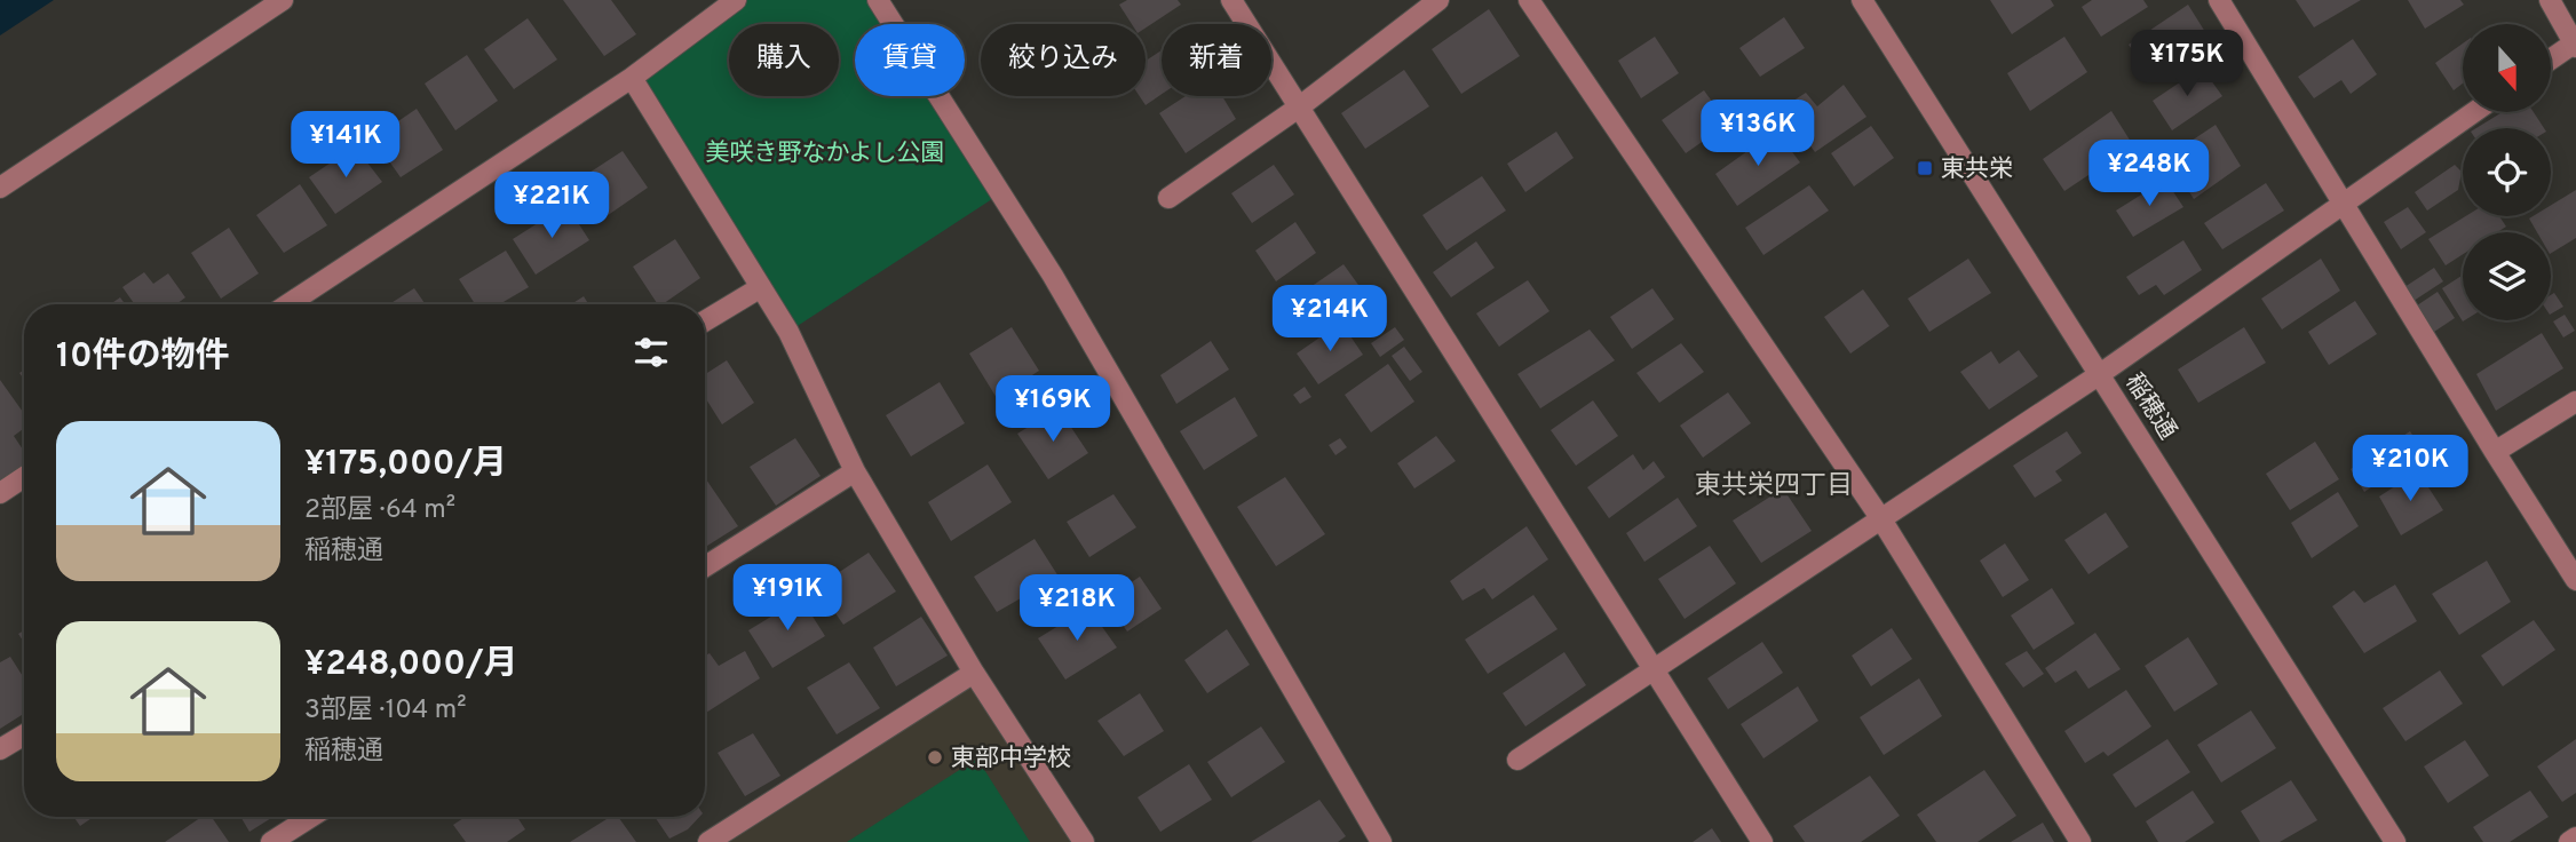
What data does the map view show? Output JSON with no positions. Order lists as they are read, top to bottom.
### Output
{
  "streets": {
    "street": ["稲穂通"]
  },
  "districts": ["東共栄四丁目"],
  "parks": ["美咲き野なかよし公園"],
  "places": {
    "transit": ["東共栄"],
    "other": ["東部中学校"]
  },
  "north": "bottom",
  "page": {
    "chip": [
      "購入",
      "賃貸",
      "絞り込み",
      "新着"
    ],
    "price": [
      "¥175K",
      "¥136K",
      "¥141K",
      "¥248K",
      "¥221K",
      "¥214K",
      "¥169K",
      "¥210K",
      "¥191K",
      "¥218K"
    ],
    "heading": "10件の物件",
    "list": [
      {
        "name": "¥175,000/月",
        "note": "2部屋 · 64 m² · 稲穂通"
      },
      {
        "name": "¥248,000/月",
        "note": "3部屋 · 104 m² · 稲穂通"
      }
    ]
  }
}
